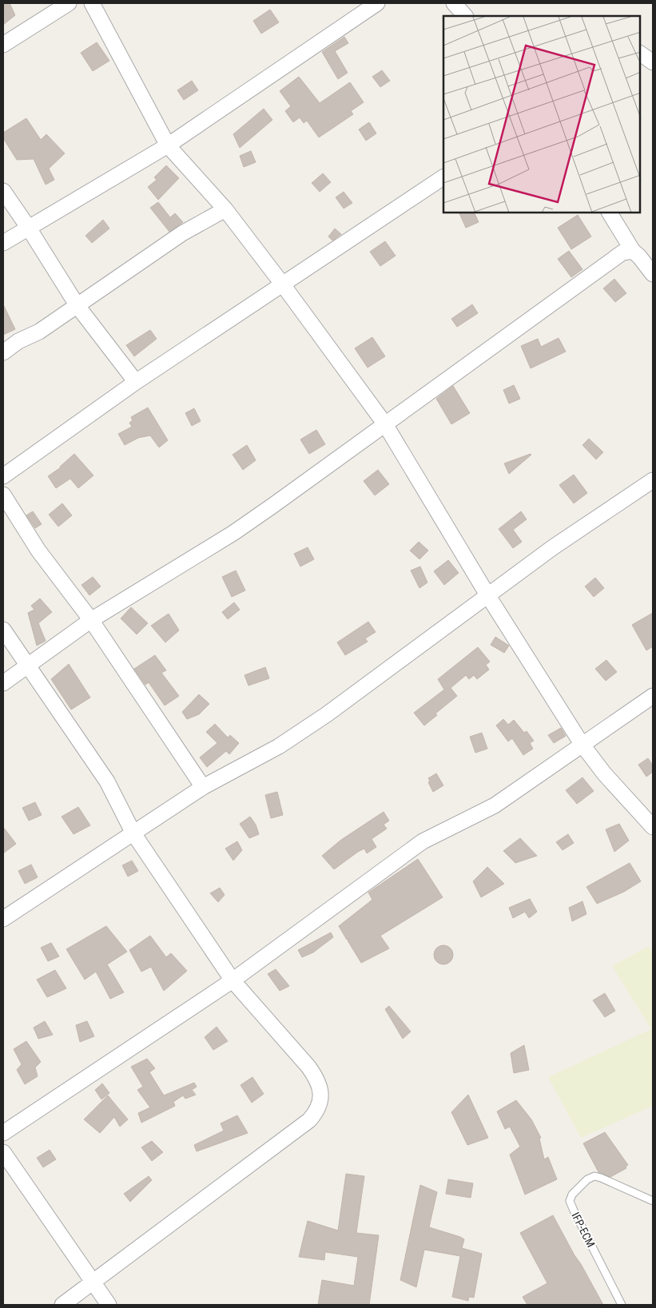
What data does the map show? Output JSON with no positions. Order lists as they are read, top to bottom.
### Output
{
  "streets": {
    "lane": ["IFP-ECM"]
  }
}
